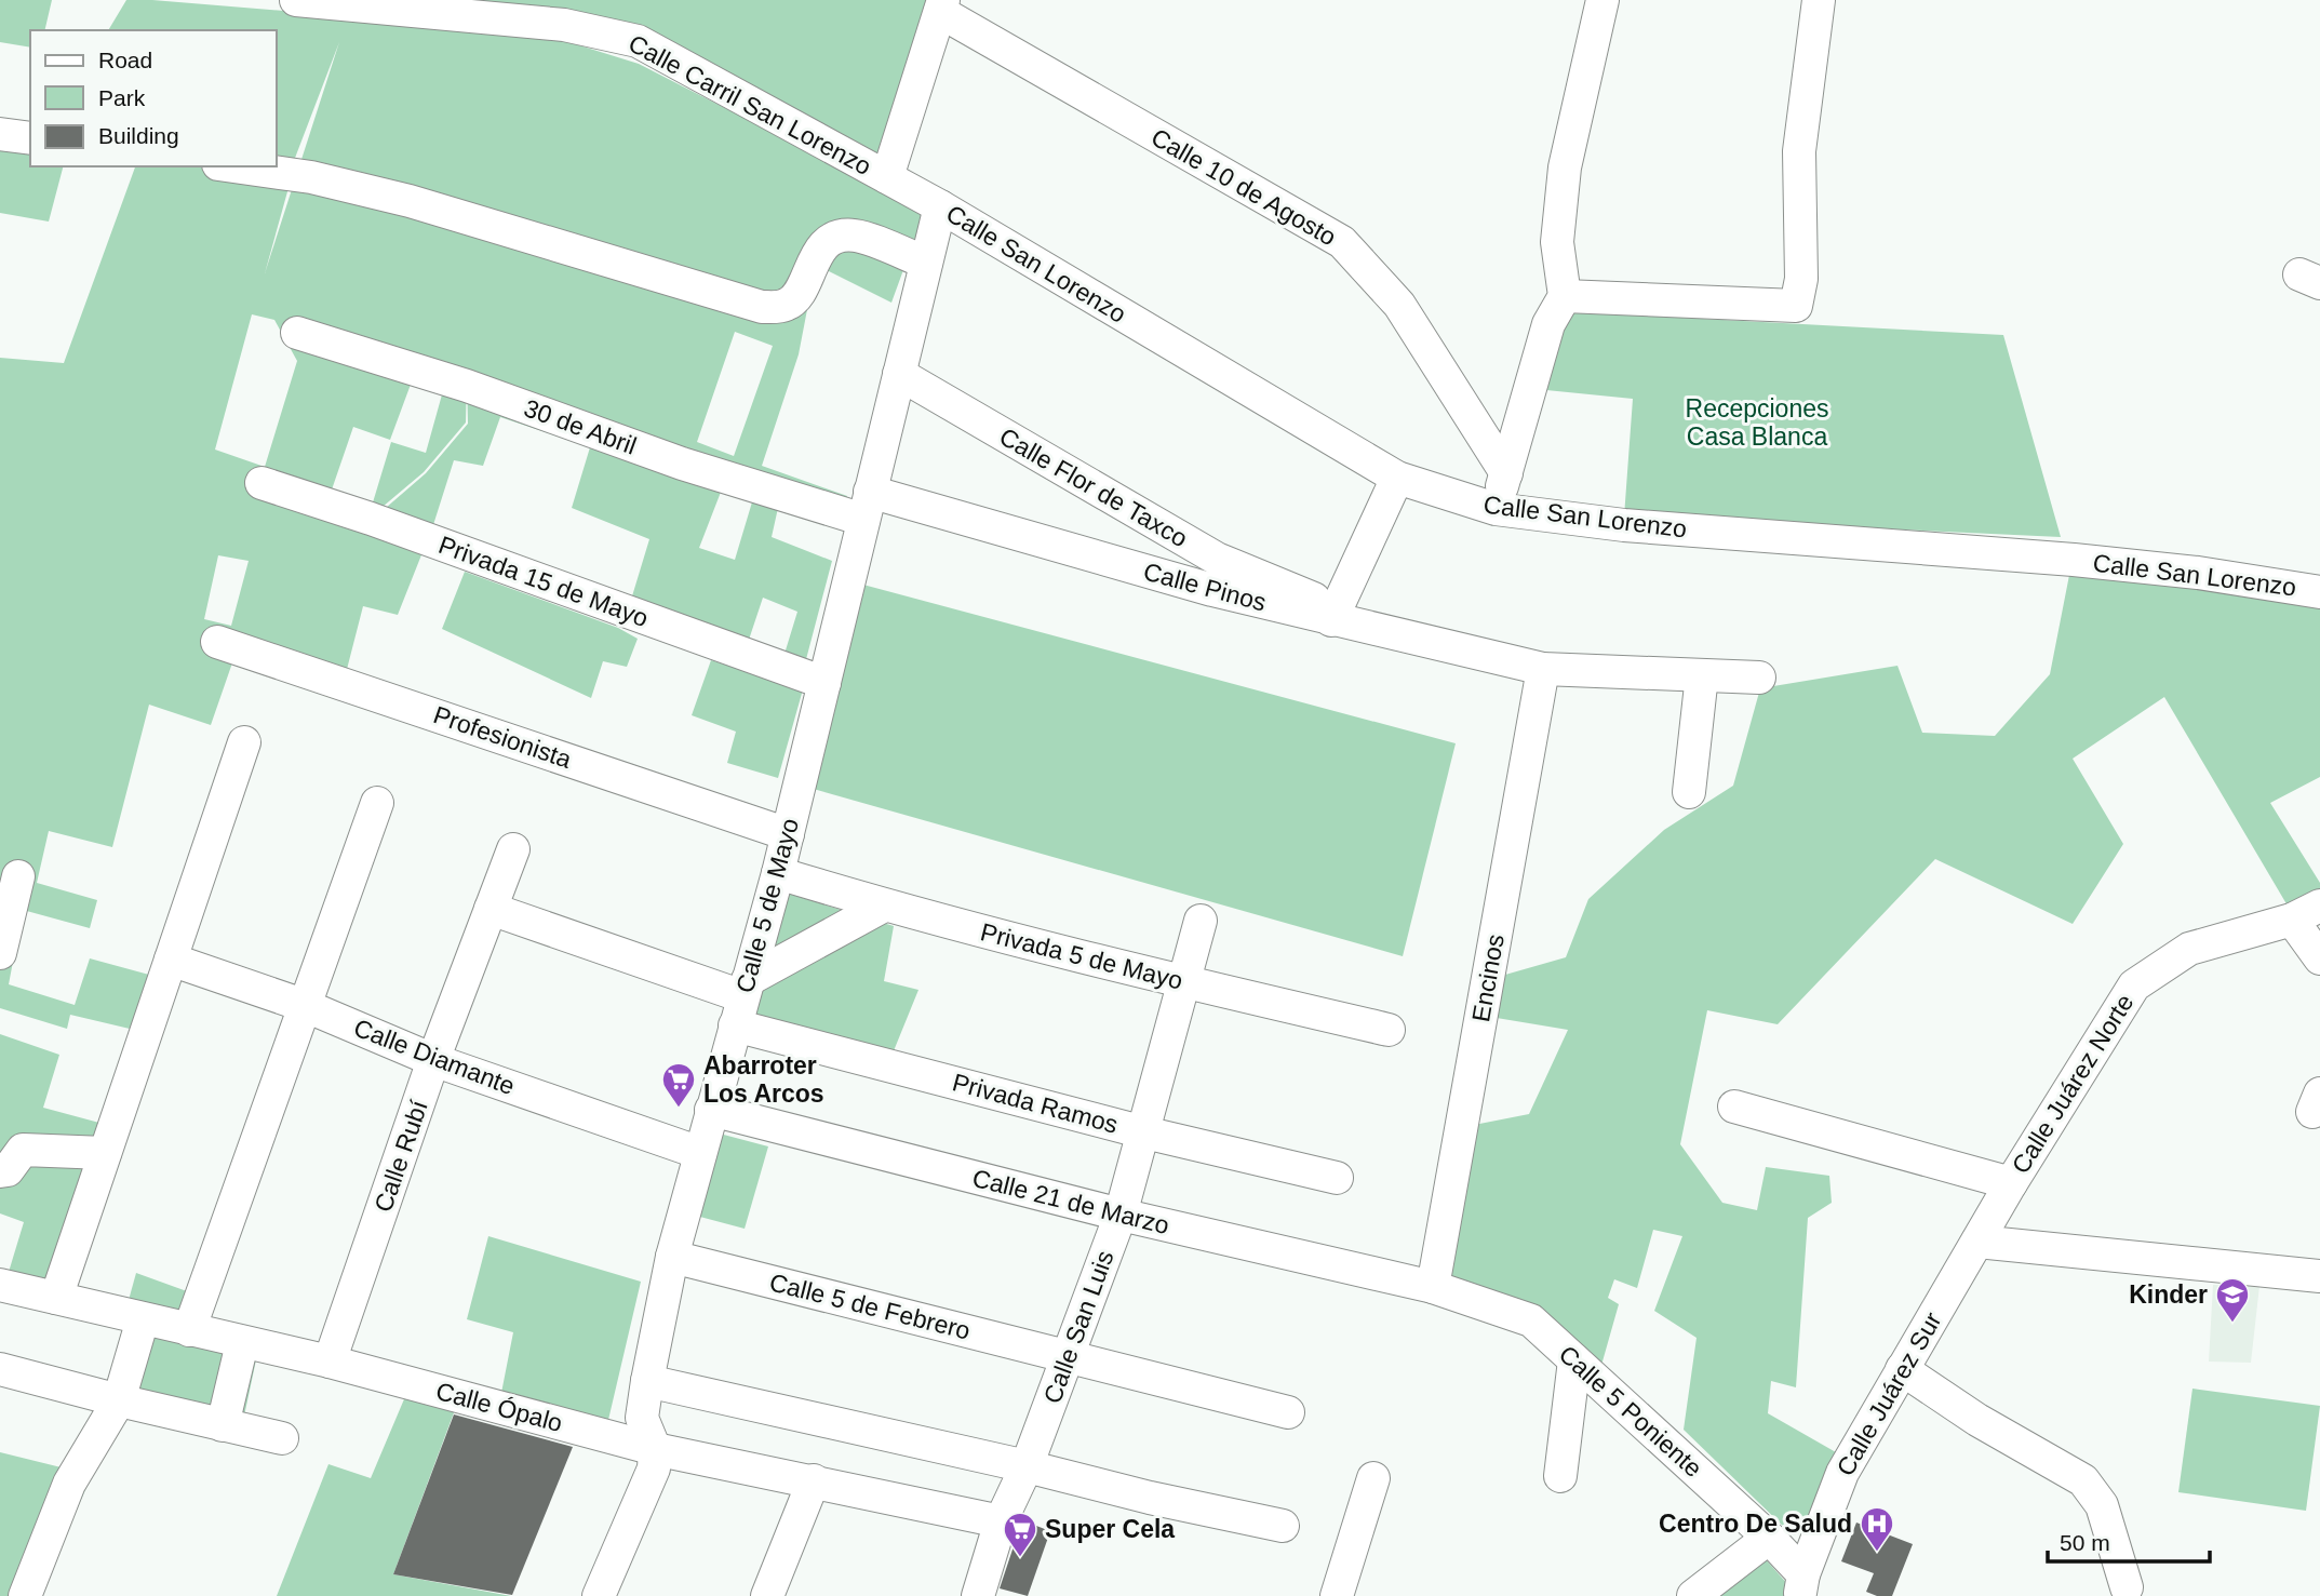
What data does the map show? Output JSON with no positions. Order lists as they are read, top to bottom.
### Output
{
  "streets": {
    "street": [
      "Calle Carril San Lorenzo",
      "Calle 10 de Agosto",
      "Calle San Lorenzo",
      "30 de Abril",
      "Calle Flor de Taxco",
      "Privada 15 de Mayo",
      "Calle Pinos",
      "Profesionista",
      "Calle 5 de Mayo",
      "Privada 5 de Mayo",
      "Encinos",
      "Calle Diamante",
      "Calle Juárez Norte",
      "Privada Ramos",
      "Calle Rubí",
      "Calle 21 de Marzo",
      "Calle 5 de Febrero",
      "Calle San Luis",
      "Calle Juárez Sur",
      "Calle Ópalo",
      "Calle 5 Poniente"
    ]
  },
  "crossings": [
    ["Calle Carril San Lorenzo", "Calle San Lorenzo"],
    ["Calle San Lorenzo", "Calle 5 de Mayo"],
    ["30 de Abril", "Calle Pinos"],
    ["30 de Abril", "Calle 5 de Mayo"],
    ["Calle Flor de Taxco", "Calle Pinos"],
    ["Calle Flor de Taxco", "Calle 5 de Mayo"],
    ["Privada 15 de Mayo", "Calle 5 de Mayo"],
    ["Calle Pinos", "Calle 5 de Mayo"],
    ["Calle Pinos", "Encinos"],
    ["Profesionista", "Calle 5 de Mayo"],
    ["Calle 5 de Mayo", "Privada 5 de Mayo"],
    ["Calle 5 de Mayo", "Calle Diamante"],
    ["Calle 5 de Mayo", "Privada Ramos"],
    ["Calle 5 de Mayo", "Calle 21 de Marzo"],
    ["Calle 5 de Mayo", "Calle 5 de Febrero"],
    ["Calle 5 de Mayo", "Calle Ópalo"],
    ["Privada 5 de Mayo", "Calle San Luis"],
    ["Encinos", "Calle 21 de Marzo"],
    ["Encinos", "Calle 5 Poniente"],
    ["Calle Diamante", "Calle Rubí"],
    ["Calle Juárez Norte", "Calle Juárez Sur"],
    ["Privada Ramos", "Calle Rubí"],
    ["Privada Ramos", "Calle San Luis"],
    ["Calle Rubí", "Calle Ópalo"],
    ["Calle 21 de Marzo", "Calle San Luis"],
    ["Calle 21 de Marzo", "Calle 5 Poniente"],
    ["Calle 5 de Febrero", "Calle San Luis"],
    ["Calle San Luis", "Calle Ópalo"],
    ["Calle Juárez Sur", "Calle 5 Poniente"]
  ],
  "parks": ["Recepciones Casa Blanca"],
  "places": {
    "supermarket": ["Abarroter Los Arcos", "Super Cela"],
    "school or university": ["Kinder"],
    "hospital": ["Centro De Salud"]
  },
  "legend": ["Road", "Park", "Building"],
  "scale_bar": "50 m"
}
